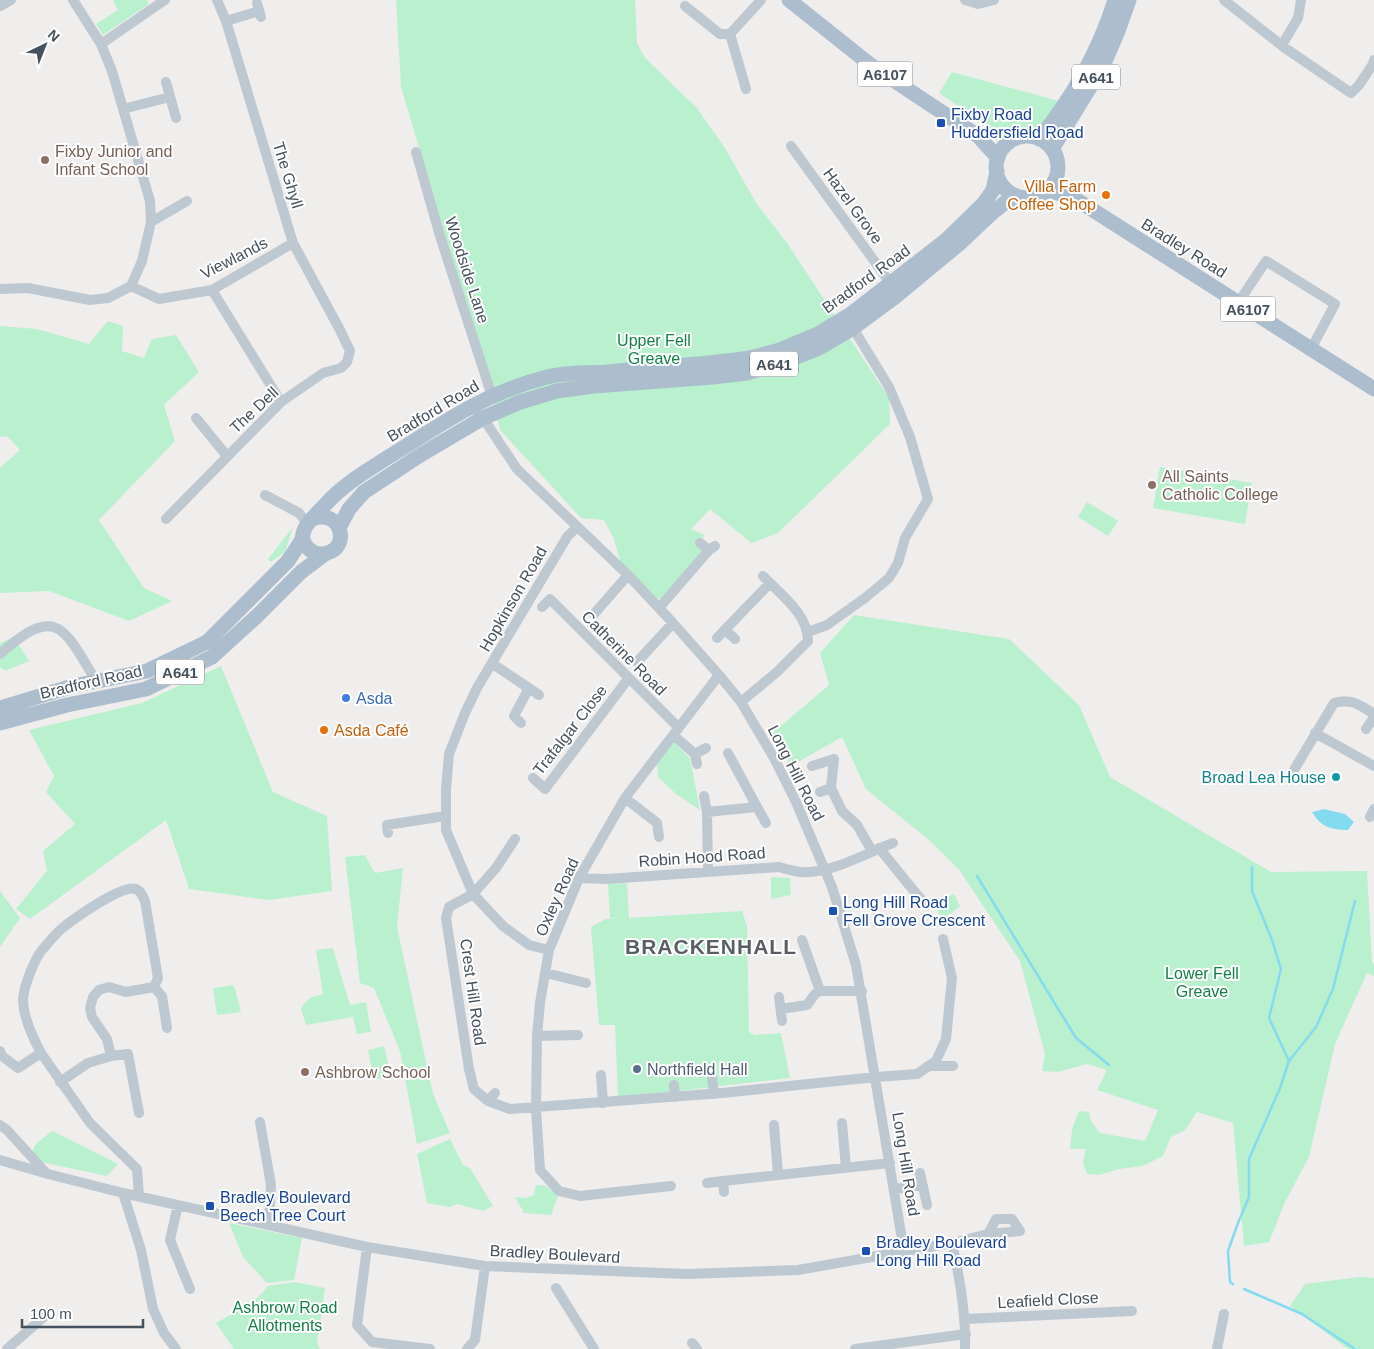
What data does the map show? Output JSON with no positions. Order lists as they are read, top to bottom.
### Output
{
  "streets": {
    "main road": [
      "A6107",
      "A641",
      "Bradley Road",
      "Bradford Road"
    ],
    "street": [
      "The Ghyll",
      "Hazel Grove",
      "Viewlands",
      "Woodside Lane",
      "The Dell",
      "Hopkinson Road",
      "Catherine Road",
      "Trafalgar Close",
      "Long Hill Road",
      "Robin Hood Road",
      "Oxley Road",
      "Crest Hill Road",
      "Bradley Boulevard",
      "Leafield Close"
    ]
  },
  "crossings": [
    ["A6107", "A641"],
    ["A6107", "Bradley Road"],
    ["A6107", "Bradford Road"],
    ["A641", "Bradley Road"],
    ["A641", "Bradford Road"],
    ["The Ghyll", "Viewlands"],
    ["The Ghyll", "The Dell"],
    ["Hazel Grove", "Bradford Road"],
    ["Bradley Road", "Bradford Road"],
    ["Woodside Lane", "Bradford Road"],
    ["Bradford Road", "Long Hill Road"],
    ["Hopkinson Road", "Catherine Road"],
    ["Hopkinson Road", "Long Hill Road"],
    ["Hopkinson Road", "Oxley Road"],
    ["Hopkinson Road", "Crest Hill Road"],
    ["Catherine Road", "Trafalgar Close"],
    ["Catherine Road", "Oxley Road"],
    ["Long Hill Road", "Robin Hood Road"],
    ["Long Hill Road", "Oxley Road"],
    ["Long Hill Road", "Crest Hill Road"],
    ["Long Hill Road", "Bradley Boulevard"],
    ["Robin Hood Road", "Oxley Road"],
    ["Oxley Road", "Crest Hill Road"]
  ],
  "districts": ["BRACKENHALL"],
  "parks": ["Upper Fell Greave", "Lower Fell Greave", "Ashbrow Road Allotments"],
  "places": {
    "transit": [
      "Fixby Road Huddersfield Road",
      "Long Hill Road Fell Grove Crescent",
      "Bradley Boulevard Beech Tree Court",
      "Bradley Boulevard Long Hill Road"
    ],
    "other": [
      "Fixby Junior and Infant School",
      "Villa Farm Coffee Shop",
      "All Saints Catholic College",
      "Asda",
      "Asda Café",
      "Broad Lea House",
      "Northfield Hall",
      "Ashbrow School"
    ]
  },
  "scale_bar": "100 m",
  "north": "top right"
}
